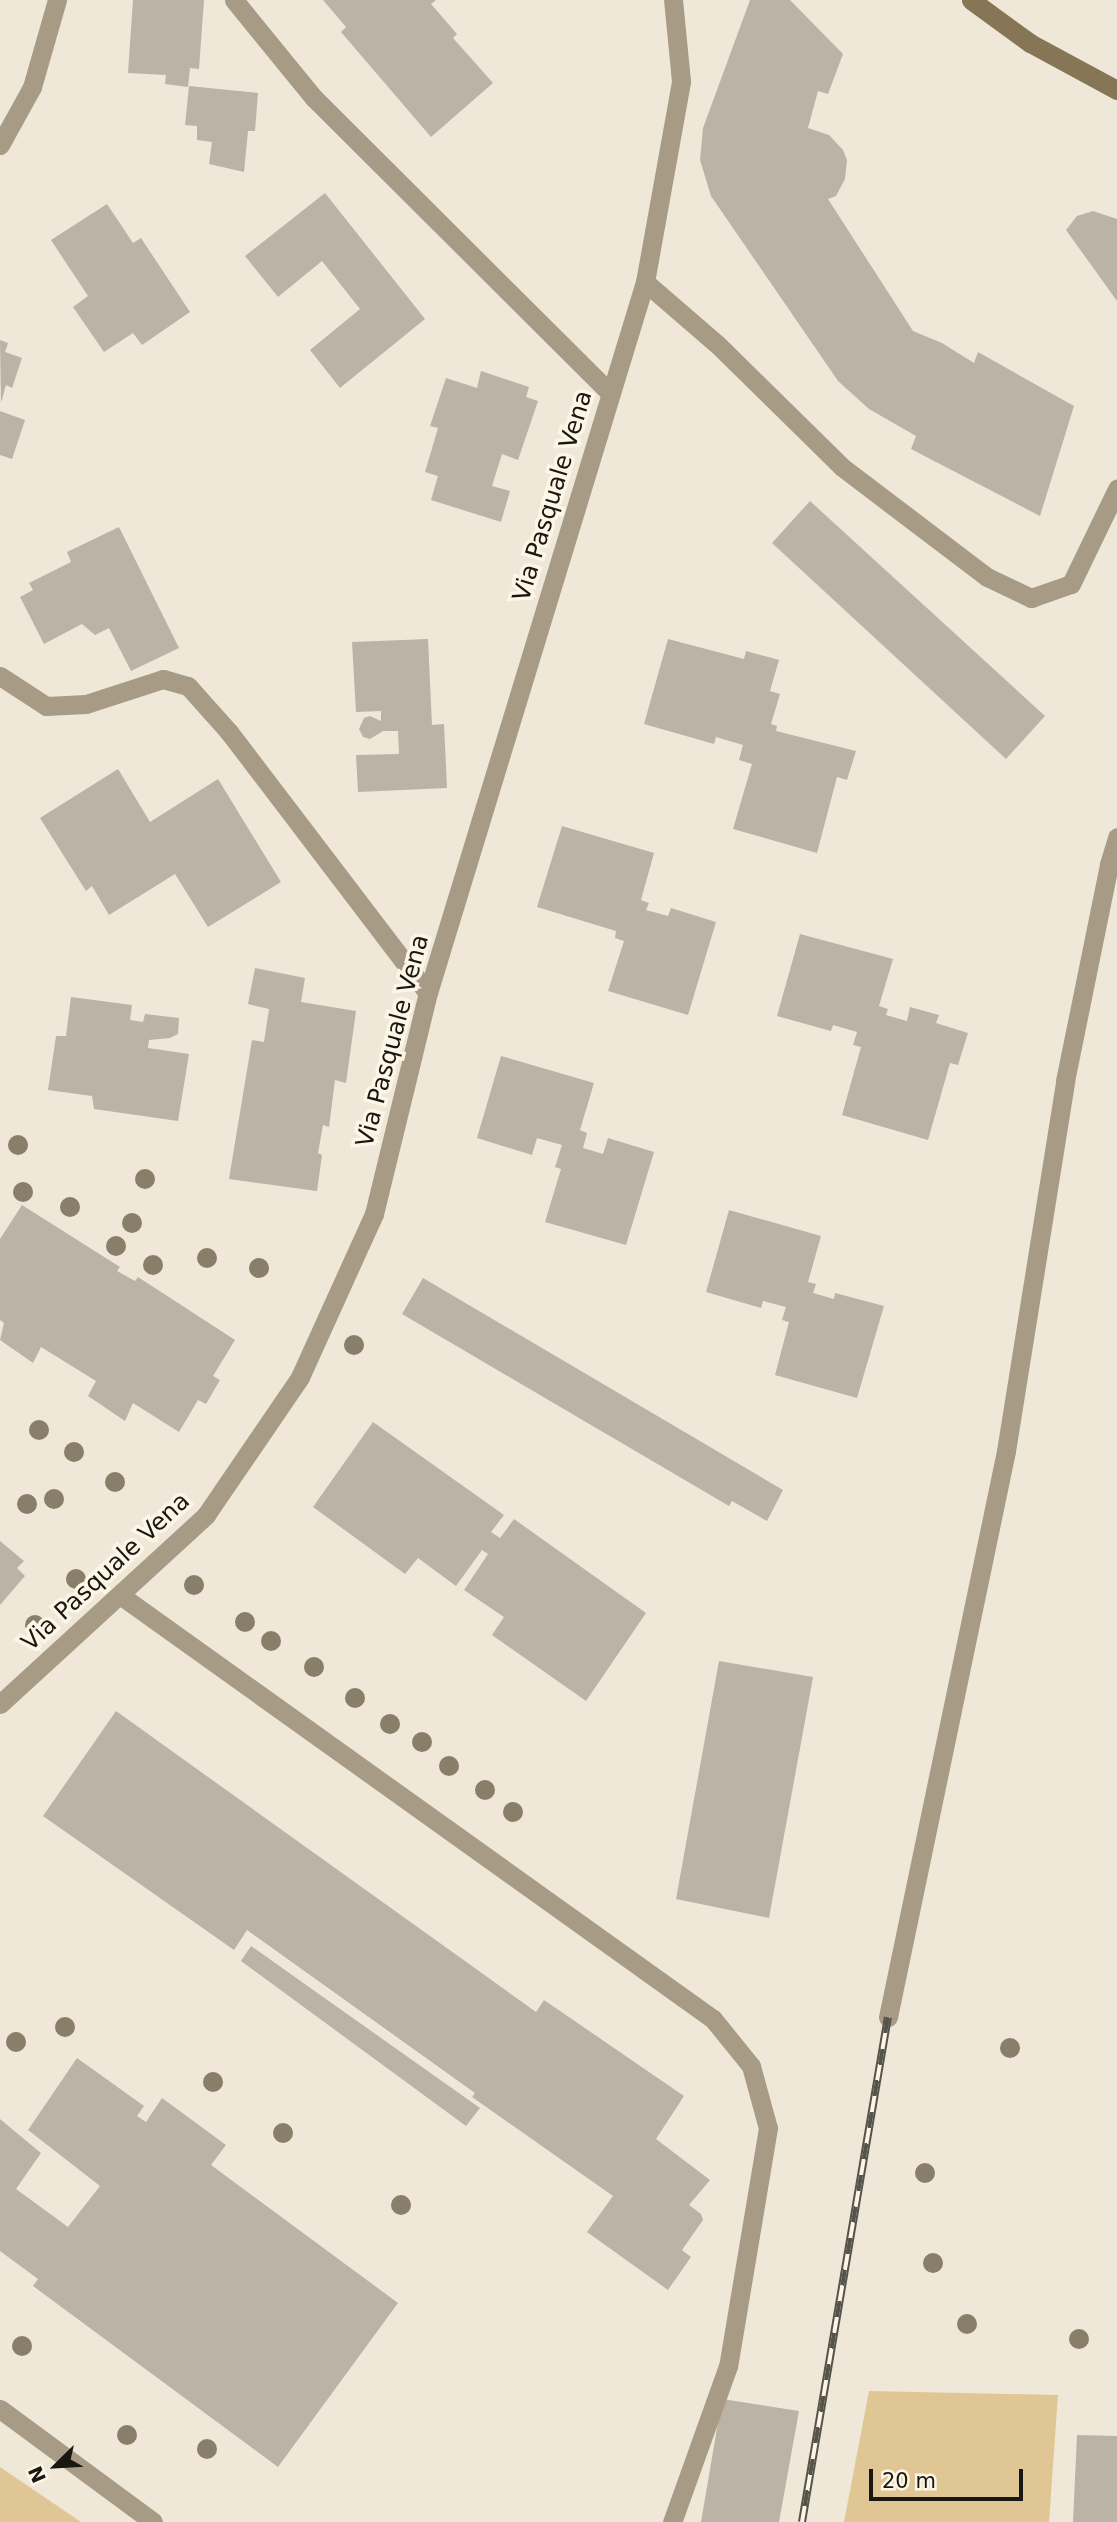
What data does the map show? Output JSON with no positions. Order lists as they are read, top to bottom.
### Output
{
  "streets": {
    "street": ["Via Pasquale Vena"]
  },
  "scale_bar": "20 m",
  "north": "bottom left"
}
